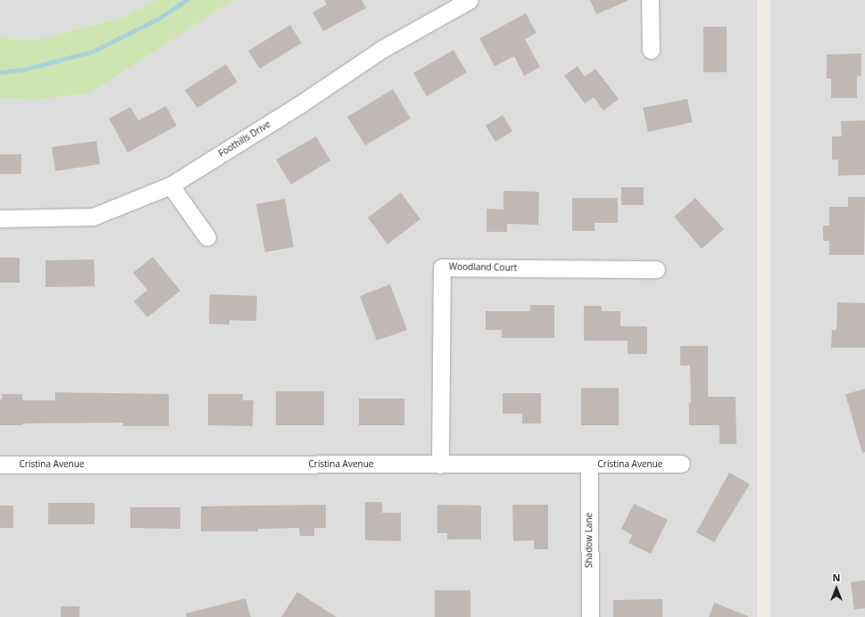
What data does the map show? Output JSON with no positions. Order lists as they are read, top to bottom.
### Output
{
  "streets": {
    "street": [
      "Foothills Drive",
      "Woodland Court",
      "Cristina Avenue",
      "Shadow Lane"
    ]
  },
  "crossings": [
    ["Woodland Court", "Cristina Avenue"],
    ["Cristina Avenue", "Shadow Lane"]
  ],
  "north": "top"
}
